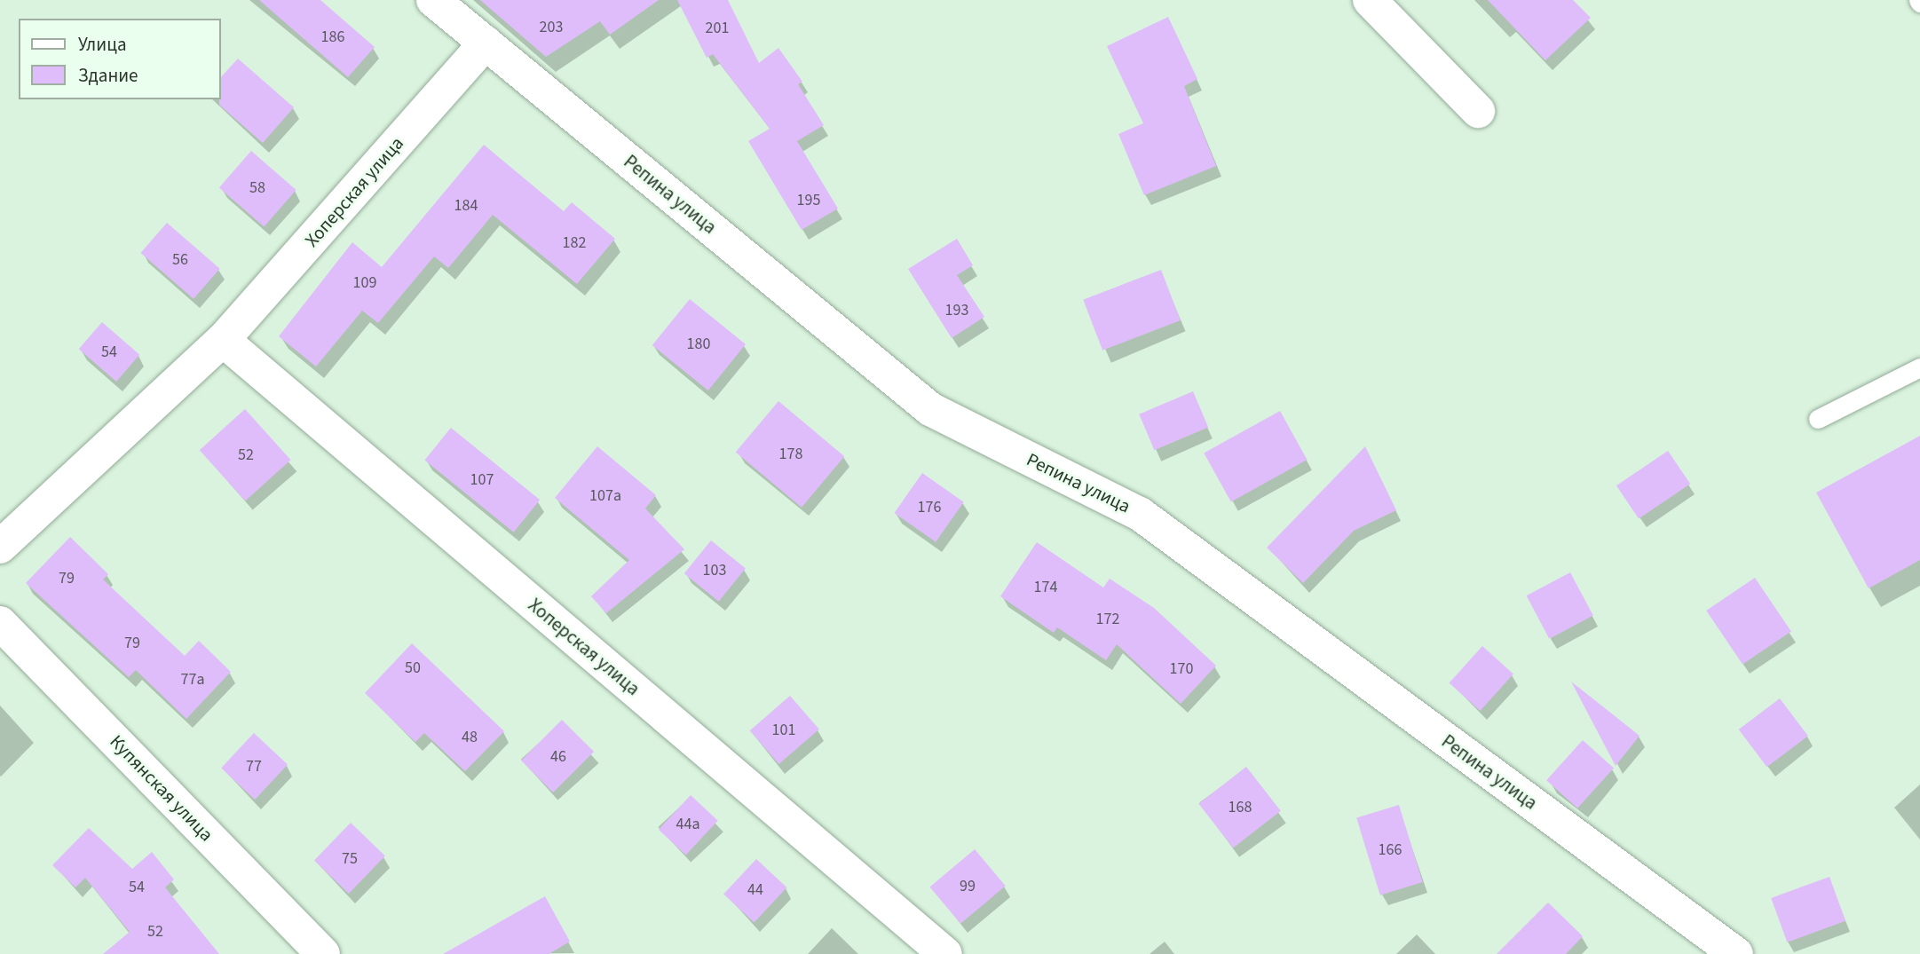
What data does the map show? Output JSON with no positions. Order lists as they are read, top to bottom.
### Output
{
  "streets": {
    "street": ["Хоперская улица", "Репина улица", "Купянская улица"]
  },
  "crossings": [
    ["Хоперская улица", "Репина улица"]
  ],
  "house_numbers": [
    "203",
    "201",
    "186",
    "58",
    "195",
    "184",
    "182",
    "56",
    "109",
    "193",
    "180",
    "54",
    "178",
    "52",
    "107",
    "107а",
    "176",
    "103",
    "79",
    "174",
    "172",
    "79",
    "50",
    "170",
    "77а",
    "101",
    "48",
    "46",
    "77",
    "168",
    "44а",
    "166",
    "75",
    "99",
    "54",
    "44",
    "52"
  ],
  "legend": ["Улица", "Здание"]
}
